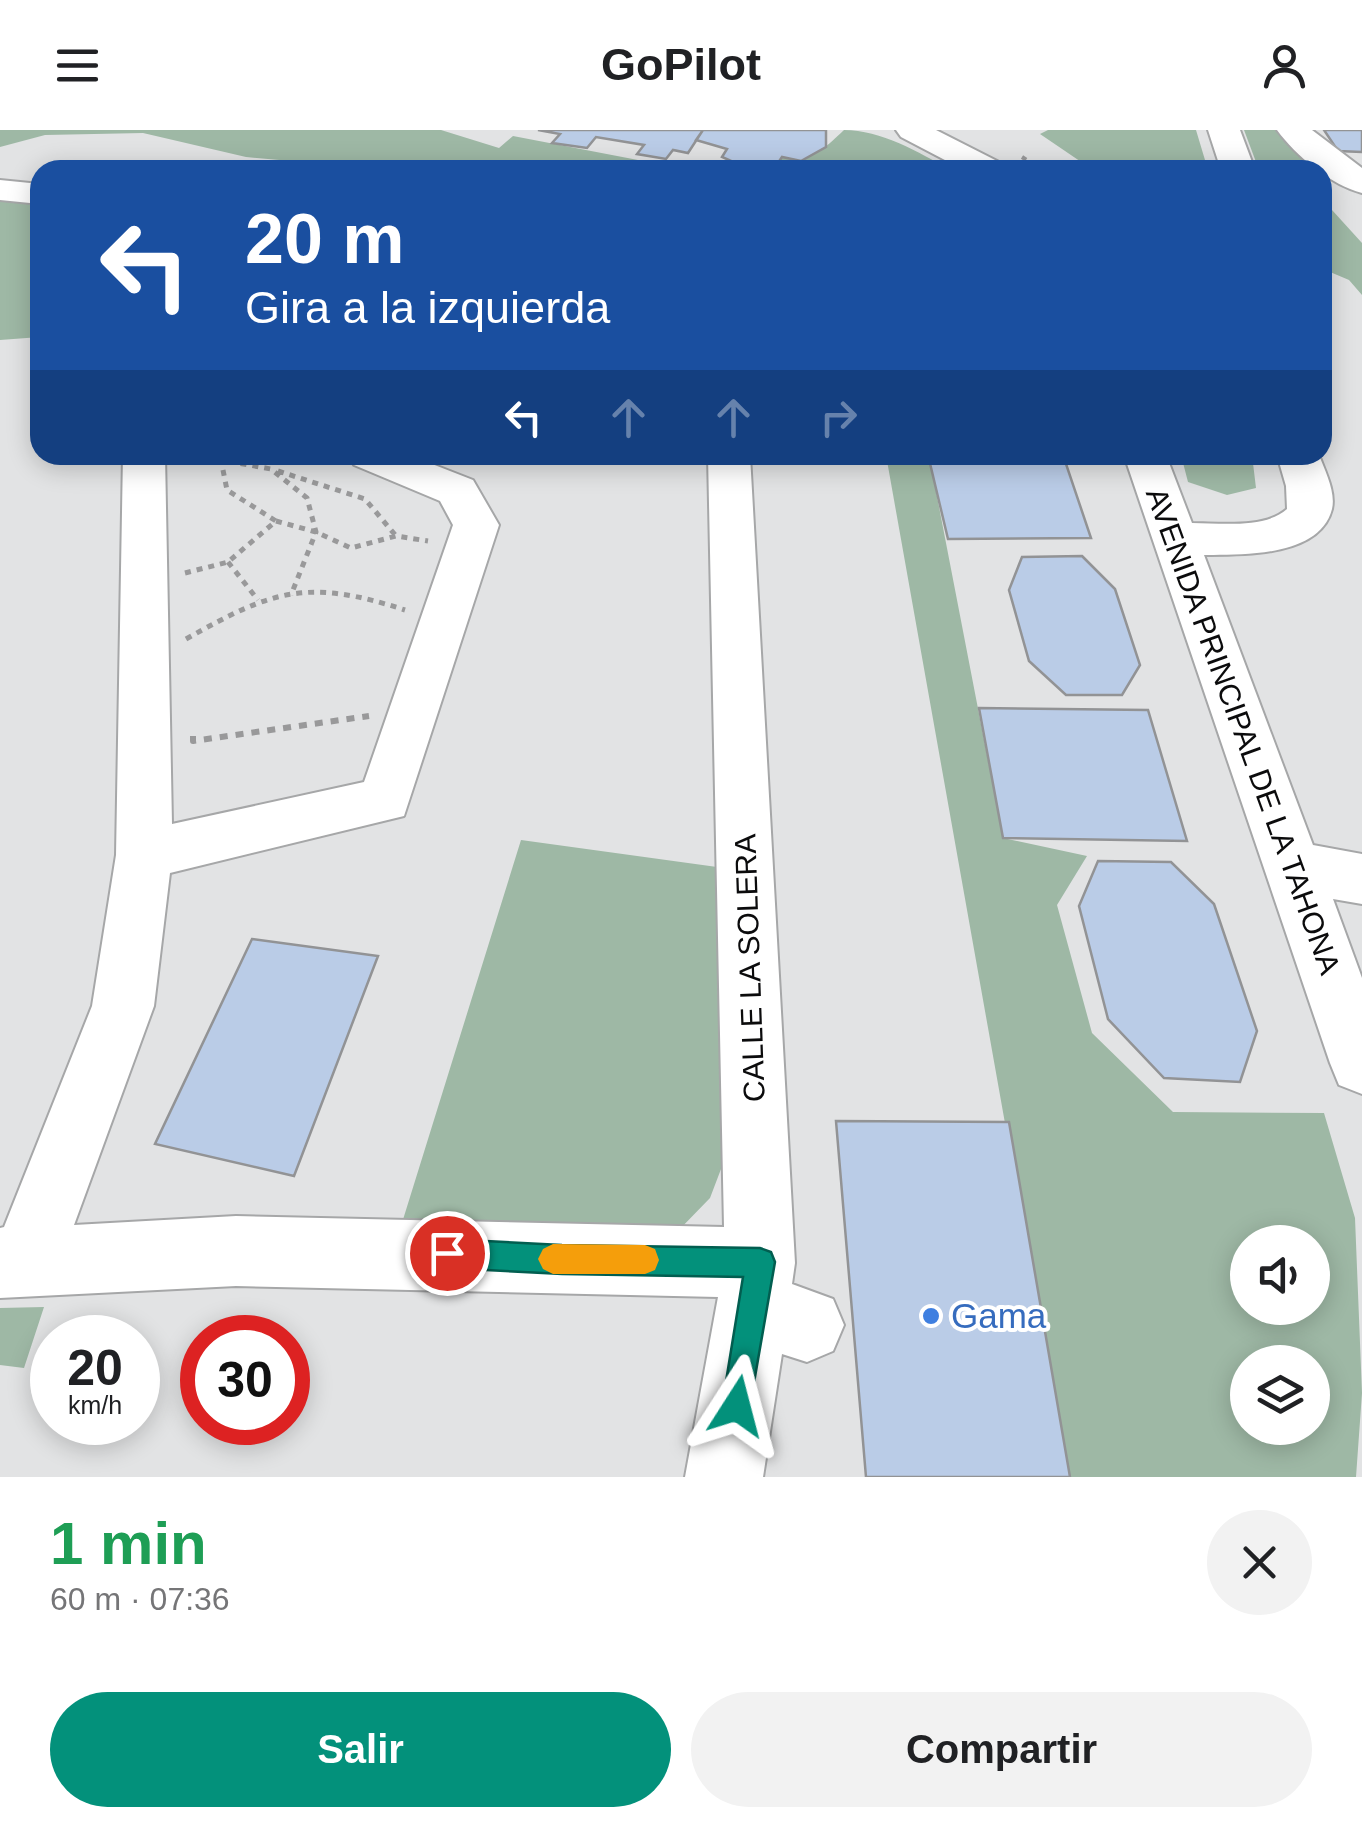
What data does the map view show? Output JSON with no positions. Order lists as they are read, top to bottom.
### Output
{
  "streets": {
    "street": ["AVENIDA PRINCIPAL DE LA TAHONA", "CALLE LA SOLERA"]
  },
  "places": ["Gama"],
  "page": {
    "header": "GoPilot",
    "turn": ["20 m", "Gira a la izquierda"],
    "speed": "20 km/h",
    "limit": "30",
    "heading": ["1 min", "60 m · 07:36"],
    "buttons": ["Salir", "Compartir"]
  }
}
